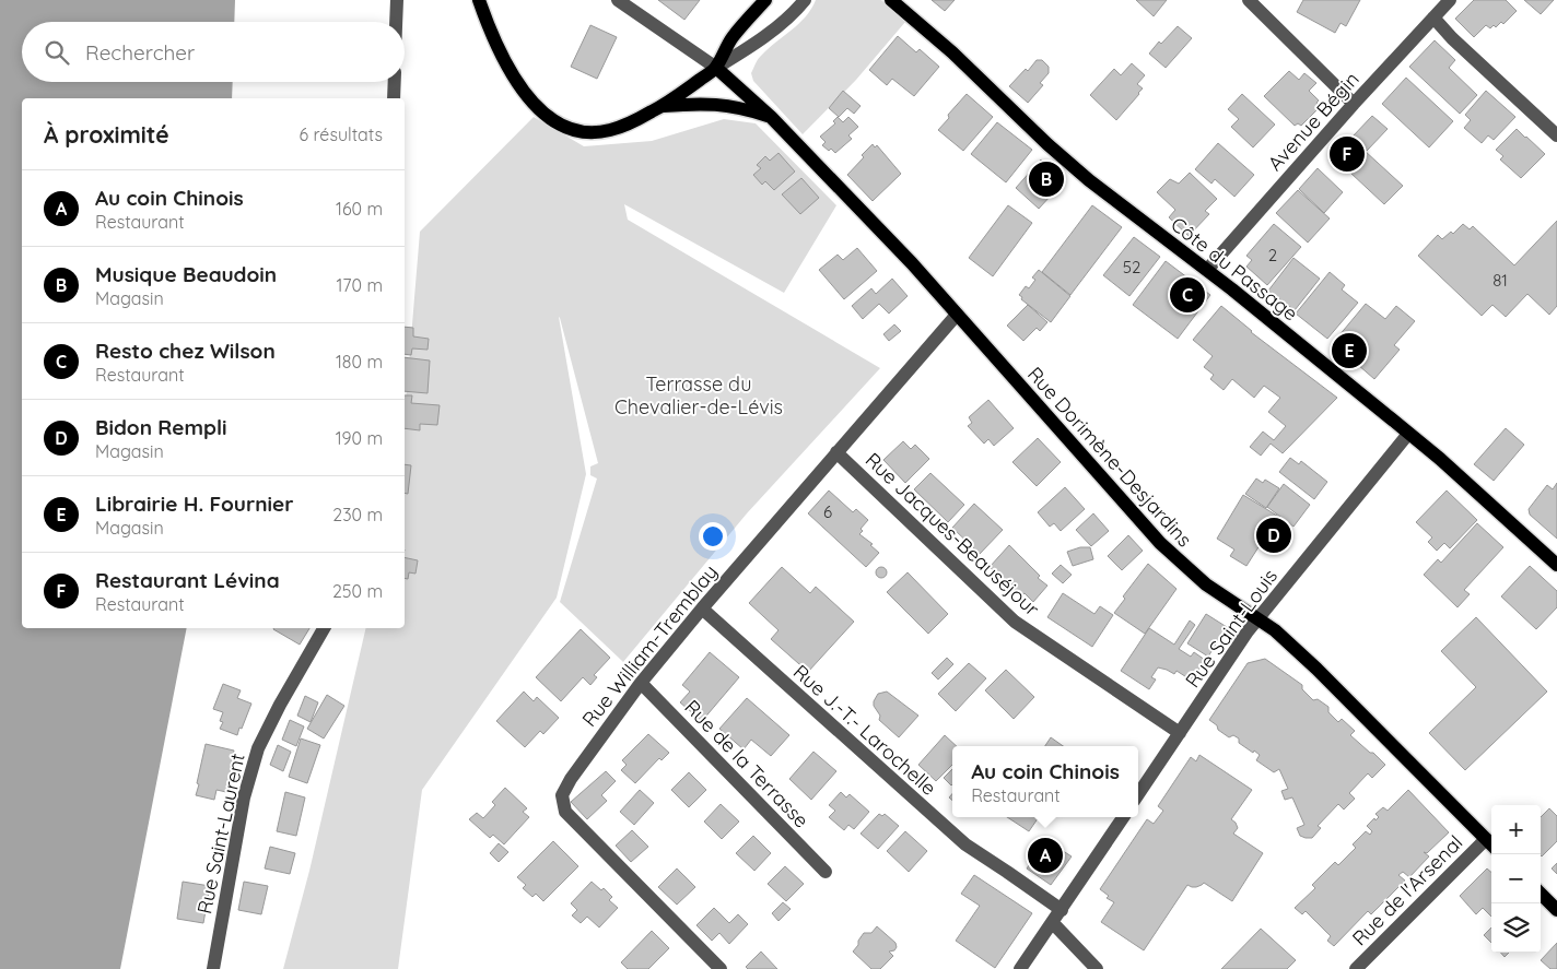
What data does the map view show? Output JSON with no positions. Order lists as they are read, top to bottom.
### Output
{
  "streets": {
    "main road": ["Côte du Passage", "Rue Dorimène-Desjardins"],
    "street": [
      "Avenue Bégin",
      "Rue Jacques-Beauséjour",
      "Rue Saint-Louis",
      "Rue William-Tremblay",
      "Rue J.-T.- Larochelle",
      "Rue de la Terrasse",
      "Rue Saint-Laurent",
      "Rue de l'Arsenal"
    ]
  },
  "crossings": [
    ["Avenue Bégin", "Côte du Passage"],
    ["Côte du Passage", "Rue Saint-Louis"],
    ["Rue Dorimène-Desjardins", "Rue Saint-Louis"],
    ["Rue Dorimène-Desjardins", "Rue William-Tremblay"],
    ["Rue Dorimène-Desjardins", "Rue de l'Arsenal"],
    ["Rue Jacques-Beauséjour", "Rue Saint-Louis"],
    ["Rue Jacques-Beauséjour", "Rue William-Tremblay"],
    ["Rue William-Tremblay", "Rue J.-T.- Larochelle"],
    ["Rue William-Tremblay", "Rue de la Terrasse"]
  ],
  "parks": ["Terrasse du Chevalier-de-Lévis"],
  "house_numbers": [
    "2",
    "52",
    "81",
    "6"
  ],
  "page": {
    "search": "Rechercher",
    "heading": ["À proximité", "6 résultats"],
    "pins": [
      "F",
      "B",
      "C",
      "E",
      "D",
      "A"
    ],
    "list": [
      {
        "mark": "A",
        "name": "Au coin Chinois",
        "note": "Restaurant",
        "value": "160 m"
      },
      {
        "mark": "B",
        "name": "Musique Beaudoin",
        "note": "Magasin",
        "value": "170 m"
      },
      {
        "mark": "C",
        "name": "Resto chez Wilson",
        "note": "Restaurant",
        "value": "180 m"
      },
      {
        "mark": "D",
        "name": "Bidon Rempli",
        "note": "Magasin",
        "value": "190 m"
      },
      {
        "mark": "E",
        "name": "Librairie H. Fournier",
        "note": "Magasin",
        "value": "230 m"
      },
      {
        "mark": "F",
        "name": "Restaurant Lévina",
        "note": "Restaurant",
        "value": "250 m"
      }
    ],
    "popup": ["Au coin Chinois", "Restaurant"],
    "map_buttons": ["+", "−"]
  }
}
